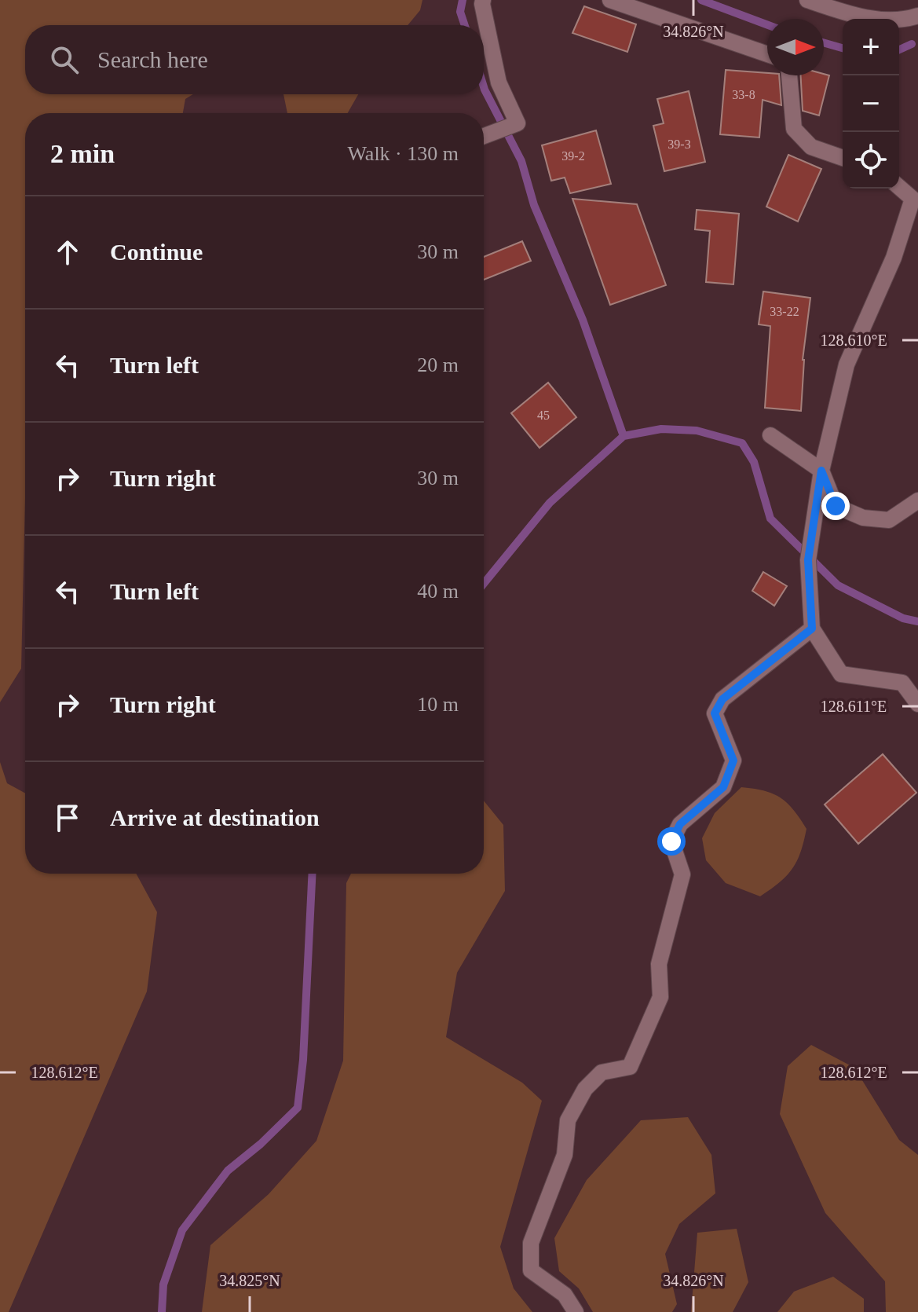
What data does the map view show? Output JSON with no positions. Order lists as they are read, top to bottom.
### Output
{
  "house_numbers": [
    "33-8",
    "39-3",
    "39-2",
    "33-22",
    "45"
  ],
  "north": "right",
  "page": {
    "map_buttons": ["+", "−"],
    "search": "Search here",
    "heading": ["2 min", "Walk · 130 m"],
    "list": [
      ["Continue", "30 m"],
      ["Turn left", "20 m"],
      ["Turn right", "30 m"],
      ["Turn left", "40 m"],
      ["Turn right", "10 m"],
      "Arrive at destination"
    ]
  },
  "coordinates": [
    "34.826°N",
    "128.610°E",
    "128.611°E",
    "128.612°E",
    "34.825°N"
  ]
}
